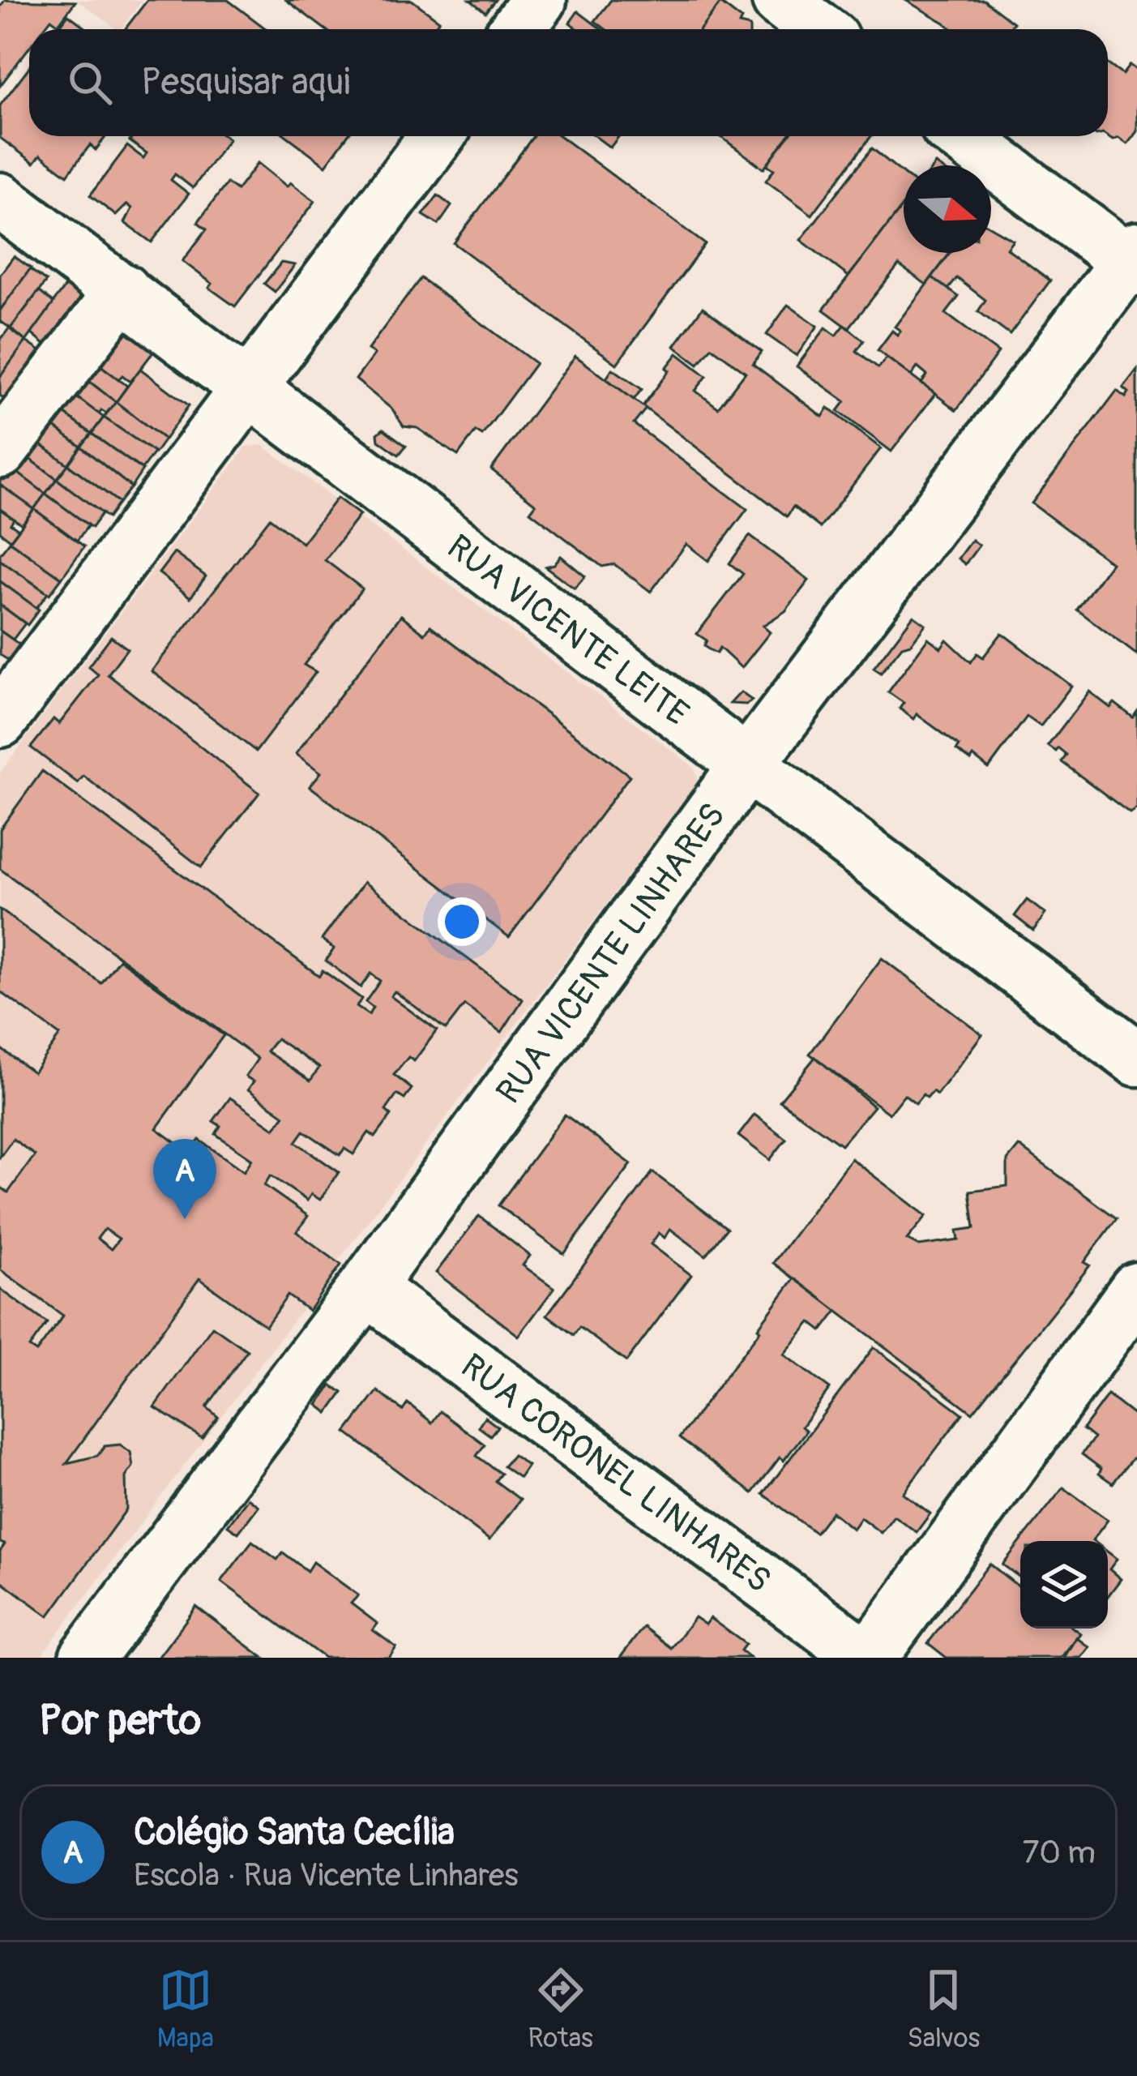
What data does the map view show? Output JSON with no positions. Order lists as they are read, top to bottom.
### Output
{
  "streets": {
    "street": ["RUA VICENTE LEITE", "RUA VICENTE LINHARES", "RUA CORONEL LINHARES"]
  },
  "crossings": [
    ["RUA VICENTE LEITE", "RUA VICENTE LINHARES"],
    ["RUA VICENTE LINHARES", "RUA CORONEL LINHARES"]
  ],
  "north": "right",
  "page": {
    "search": "Pesquisar aqui",
    "pins": "A",
    "heading": "Por perto",
    "list": [
      {
        "mark": "A",
        "name": "Colégio Santa Cecília",
        "note": "Escola · Rua Vicente Linhares",
        "value": "70 m"
      }
    ],
    "nav": ["Mapa", "Rotas", "Salvos"]
  }
}
